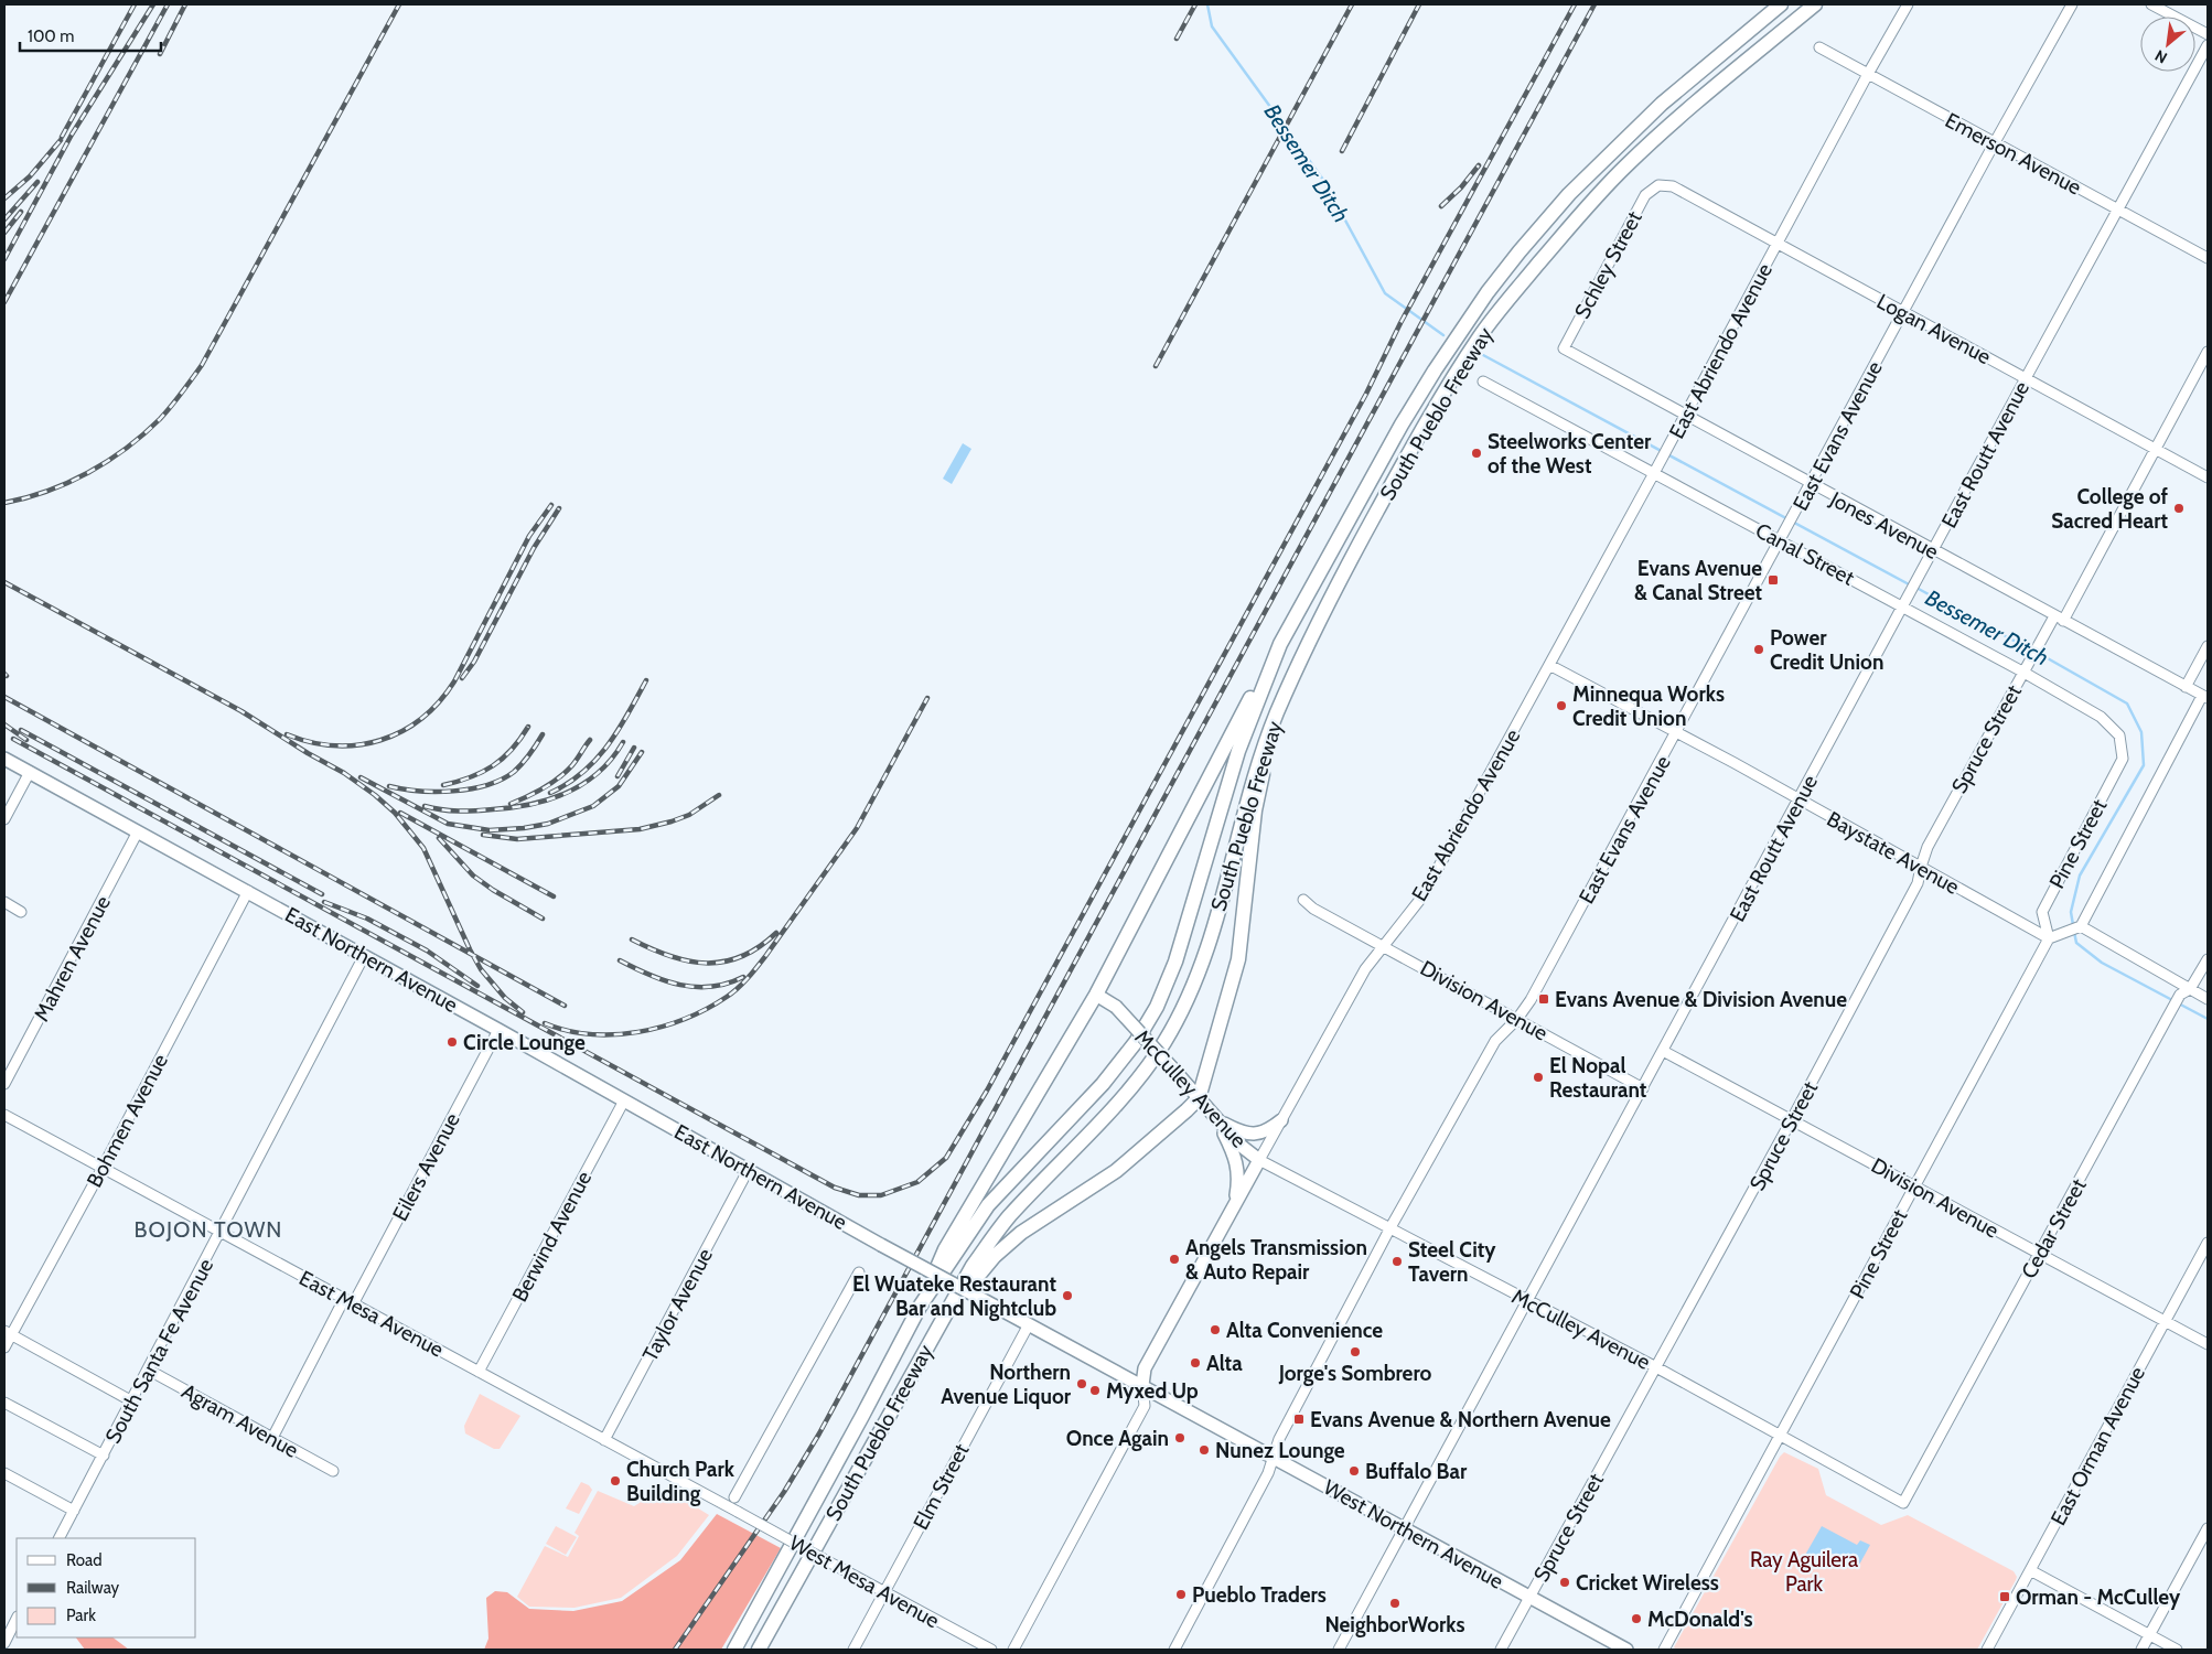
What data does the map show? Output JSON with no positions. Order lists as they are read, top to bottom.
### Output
{
  "streets": {
    "highway": ["South Pueblo Freeway"],
    "main road": [
      "East Abriendo Avenue",
      "East Northern Avenue",
      "McCulley Avenue",
      "West Northern Avenue"
    ],
    "street": [
      "Emerson Avenue",
      "Schley Street",
      "Logan Avenue",
      "East Evans Avenue",
      "East Routt Avenue",
      "Jones Avenue",
      "Canal Street",
      "Spruce Street",
      "Pine Street",
      "Baystate Avenue",
      "Mahren Avenue",
      "Division Avenue",
      "Bohmen Avenue",
      "Eilers Avenue",
      "Cedar Street",
      "Berwind Avenue",
      "Taylor Avenue",
      "East Mesa Avenue",
      "South Santa Fe Avenue",
      "Agram Avenue",
      "East Orman Avenue",
      "Elm Street",
      "West Mesa Avenue"
    ]
  },
  "crossings": [
    ["Emerson Avenue", "East Abriendo Avenue"],
    ["Emerson Avenue", "East Evans Avenue"],
    ["Emerson Avenue", "East Routt Avenue"],
    ["Schley Street", "Logan Avenue"],
    ["Schley Street", "Jones Avenue"],
    ["Logan Avenue", "East Abriendo Avenue"],
    ["Logan Avenue", "East Evans Avenue"],
    ["Logan Avenue", "East Routt Avenue"],
    ["Logan Avenue", "Spruce Street"],
    ["East Abriendo Avenue", "Jones Avenue"],
    ["East Abriendo Avenue", "Canal Street"],
    ["East Abriendo Avenue", "Baystate Avenue"],
    ["East Abriendo Avenue", "Division Avenue"],
    ["East Abriendo Avenue", "McCulley Avenue"],
    ["East Abriendo Avenue", "West Northern Avenue"],
    ["East Evans Avenue", "Jones Avenue"],
    ["East Evans Avenue", "Canal Street"],
    ["East Evans Avenue", "Baystate Avenue"],
    ["East Evans Avenue", "Division Avenue"],
    ["East Evans Avenue", "McCulley Avenue"],
    ["East Evans Avenue", "West Northern Avenue"],
    ["East Routt Avenue", "Jones Avenue"],
    ["East Routt Avenue", "Canal Street"],
    ["East Routt Avenue", "Baystate Avenue"],
    ["East Routt Avenue", "Division Avenue"],
    ["East Routt Avenue", "McCulley Avenue"],
    ["East Routt Avenue", "West Northern Avenue"],
    ["Jones Avenue", "Spruce Street"],
    ["Jones Avenue", "Pine Street"],
    ["Canal Street", "Spruce Street"],
    ["Canal Street", "Pine Street"],
    ["Spruce Street", "Baystate Avenue"],
    ["Spruce Street", "Division Avenue"],
    ["Spruce Street", "McCulley Avenue"],
    ["Spruce Street", "West Northern Avenue"],
    ["Pine Street", "Baystate Avenue"],
    ["Pine Street", "Division Avenue"],
    ["Pine Street", "McCulley Avenue"],
    ["Mahren Avenue", "East Northern Avenue"],
    ["East Northern Avenue", "Bohmen Avenue"],
    ["East Northern Avenue", "Eilers Avenue"],
    ["East Northern Avenue", "Berwind Avenue"],
    ["East Northern Avenue", "Taylor Avenue"],
    ["East Northern Avenue", "South Santa Fe Avenue"],
    ["East Northern Avenue", "West Northern Avenue"],
    ["Division Avenue", "Cedar Street"],
    ["Division Avenue", "East Orman Avenue"],
    ["McCulley Avenue", "Cedar Street"],
    ["Bohmen Avenue", "East Mesa Avenue"],
    ["Eilers Avenue", "East Mesa Avenue"],
    ["Eilers Avenue", "Agram Avenue"],
    ["Berwind Avenue", "East Mesa Avenue"],
    ["Taylor Avenue", "East Mesa Avenue"],
    ["East Mesa Avenue", "South Santa Fe Avenue"],
    ["East Mesa Avenue", "West Mesa Avenue"],
    ["South Santa Fe Avenue", "Agram Avenue"],
    ["Elm Street", "West Northern Avenue"],
    ["Elm Street", "West Mesa Avenue"]
  ],
  "districts": ["BOJON TOWN"],
  "water": ["Bessemer Ditch"],
  "parks": ["Ray Aguilera Park"],
  "places": {
    "other": [
      "Steelworks Center of the West",
      "College of Sacred Heart",
      "Power Credit Union",
      "Minnequa Works Credit Union",
      "Circle Lounge",
      "El Nopal Restaurant",
      "Angels Transmission & Auto Repair",
      "Steel City Tavern",
      "El Wuateke Restaurant Bar and Nightclub",
      "Alta Convenience",
      "Jorge's Sombrero",
      "Alta",
      "Northern Avenue Liquor",
      "Myxed Up",
      "Once Again",
      "Nunez Lounge",
      "Buffalo Bar",
      "Church Park Building",
      "Cricket Wireless",
      "Pueblo Traders",
      "NeighborWorks",
      "McDonald's"
    ],
    "transit": [
      "Evans Avenue & Canal Street",
      "Evans Avenue & Division Avenue",
      "Evans Avenue & Northern Avenue",
      "Orman - McCulley"
    ]
  },
  "legend": ["Road", "Railway", "Park"],
  "scale_bar": "100 m",
  "north": "bottom left"
}
